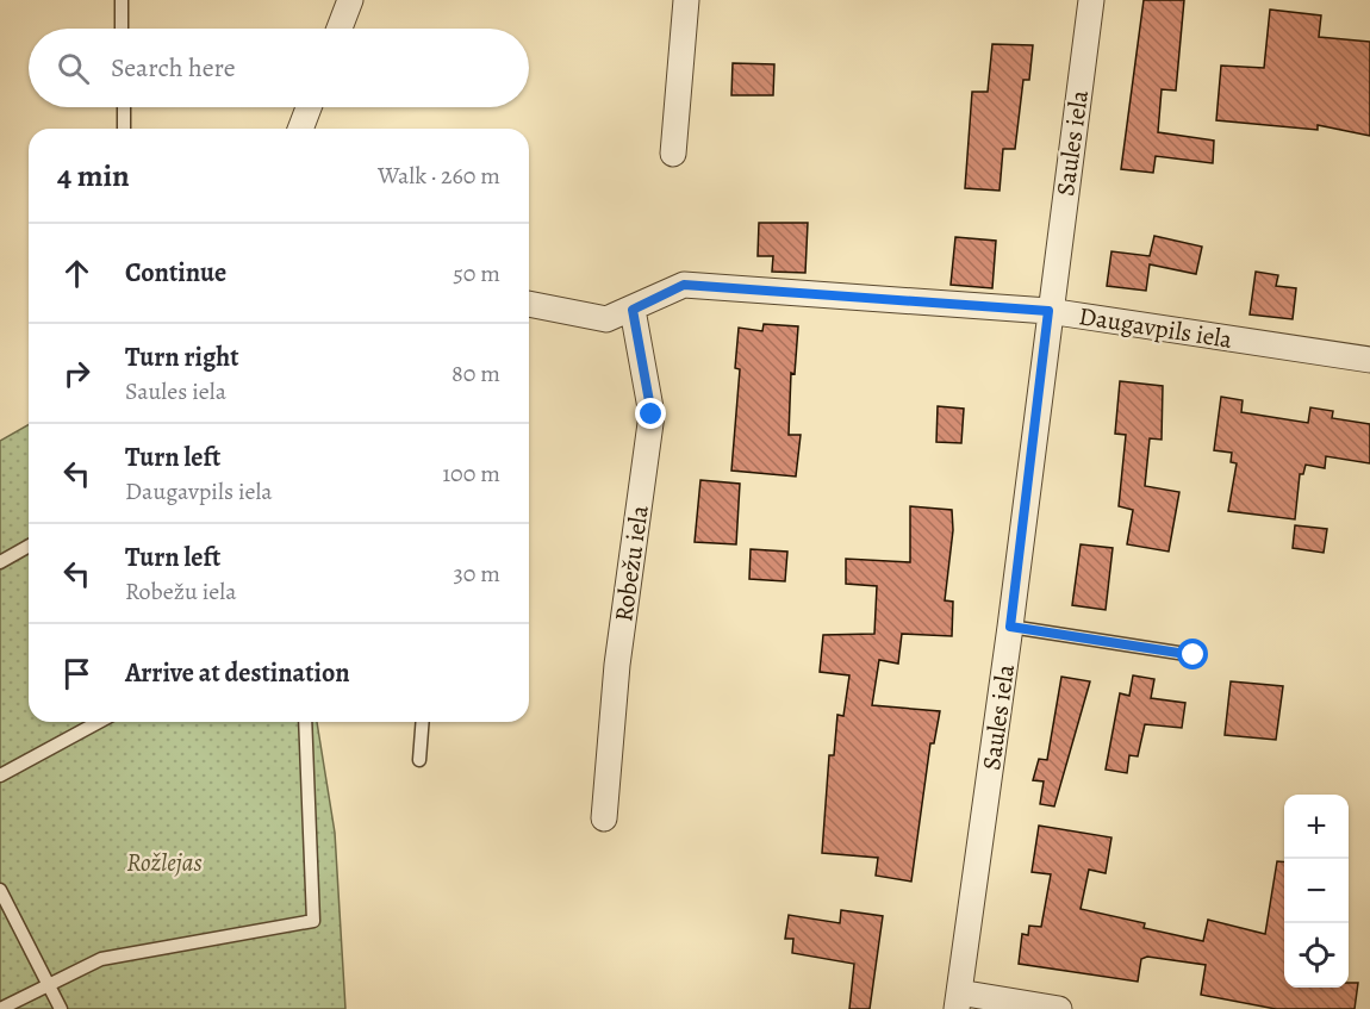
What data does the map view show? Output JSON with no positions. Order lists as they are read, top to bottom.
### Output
{
  "streets": {
    "street": ["Saules iela", "Daugavpils iela", "Robežu iela"]
  },
  "crossings": [
    ["Saules iela", "Daugavpils iela"],
    ["Daugavpils iela", "Robežu iela"]
  ],
  "parks": ["Rožlejas"],
  "page": {
    "search": "Search here",
    "heading": ["4 min", "Walk · 260 m"],
    "list": [
      ["Continue", "50 m"],
      ["Turn right", "Saules iela", "80 m"],
      ["Turn left", "Daugavpils iela", "100 m"],
      ["Turn left", "Robežu iela", "30 m"],
      "Arrive at destination"
    ],
    "map_buttons": ["+", "−"]
  }
}
